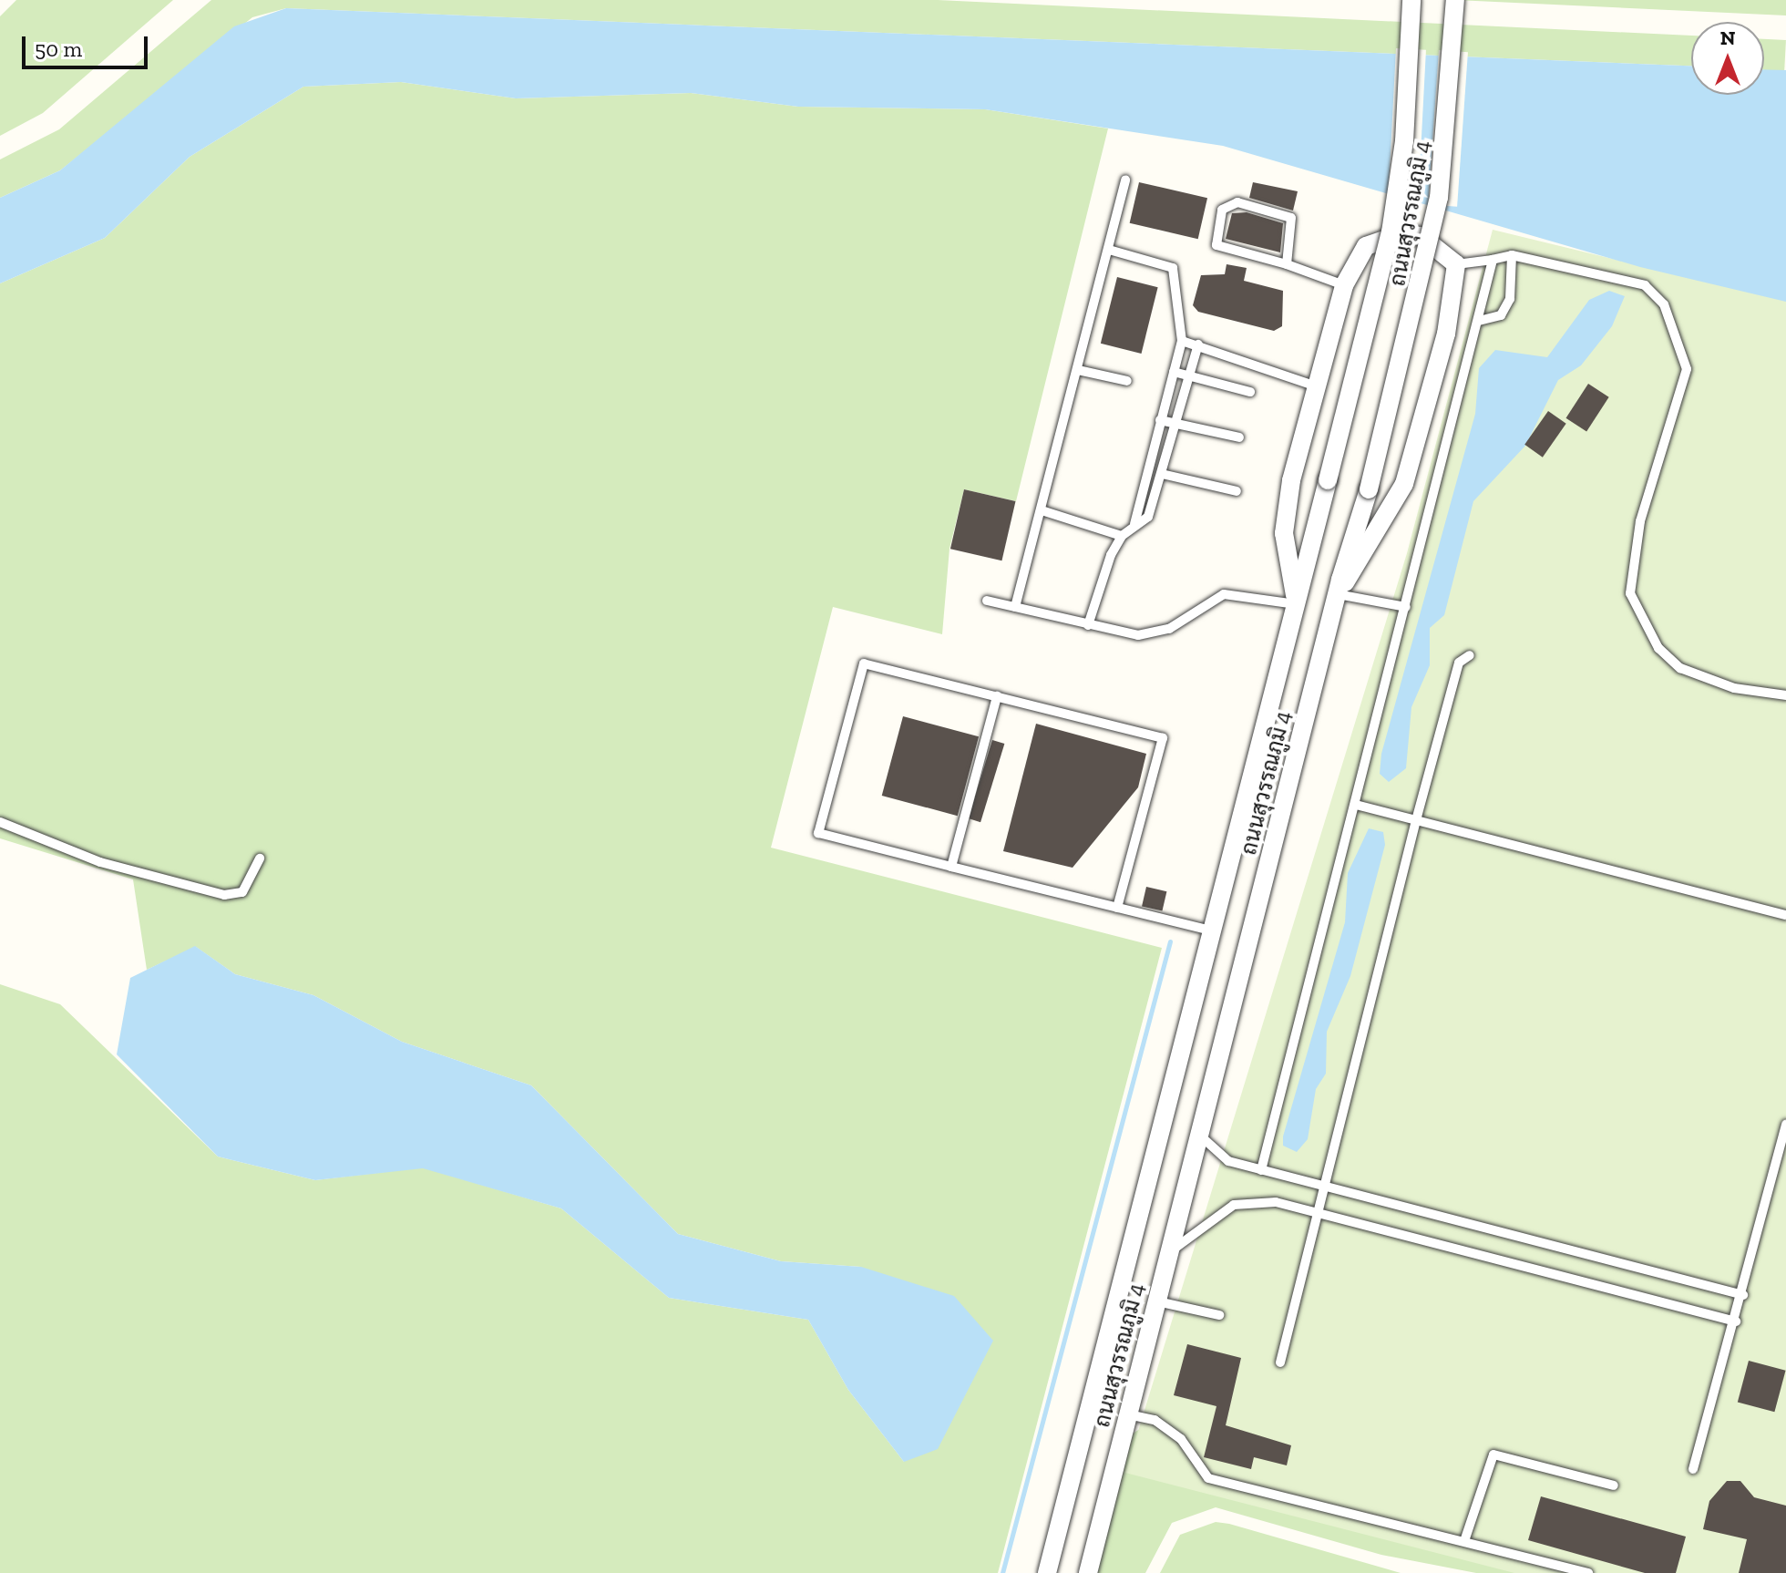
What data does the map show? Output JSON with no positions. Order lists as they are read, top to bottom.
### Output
{
  "streets": {
    "street": ["ถนนสุวรรณภูมิ 4"]
  },
  "scale_bar": "50 m",
  "north": "top"
}
